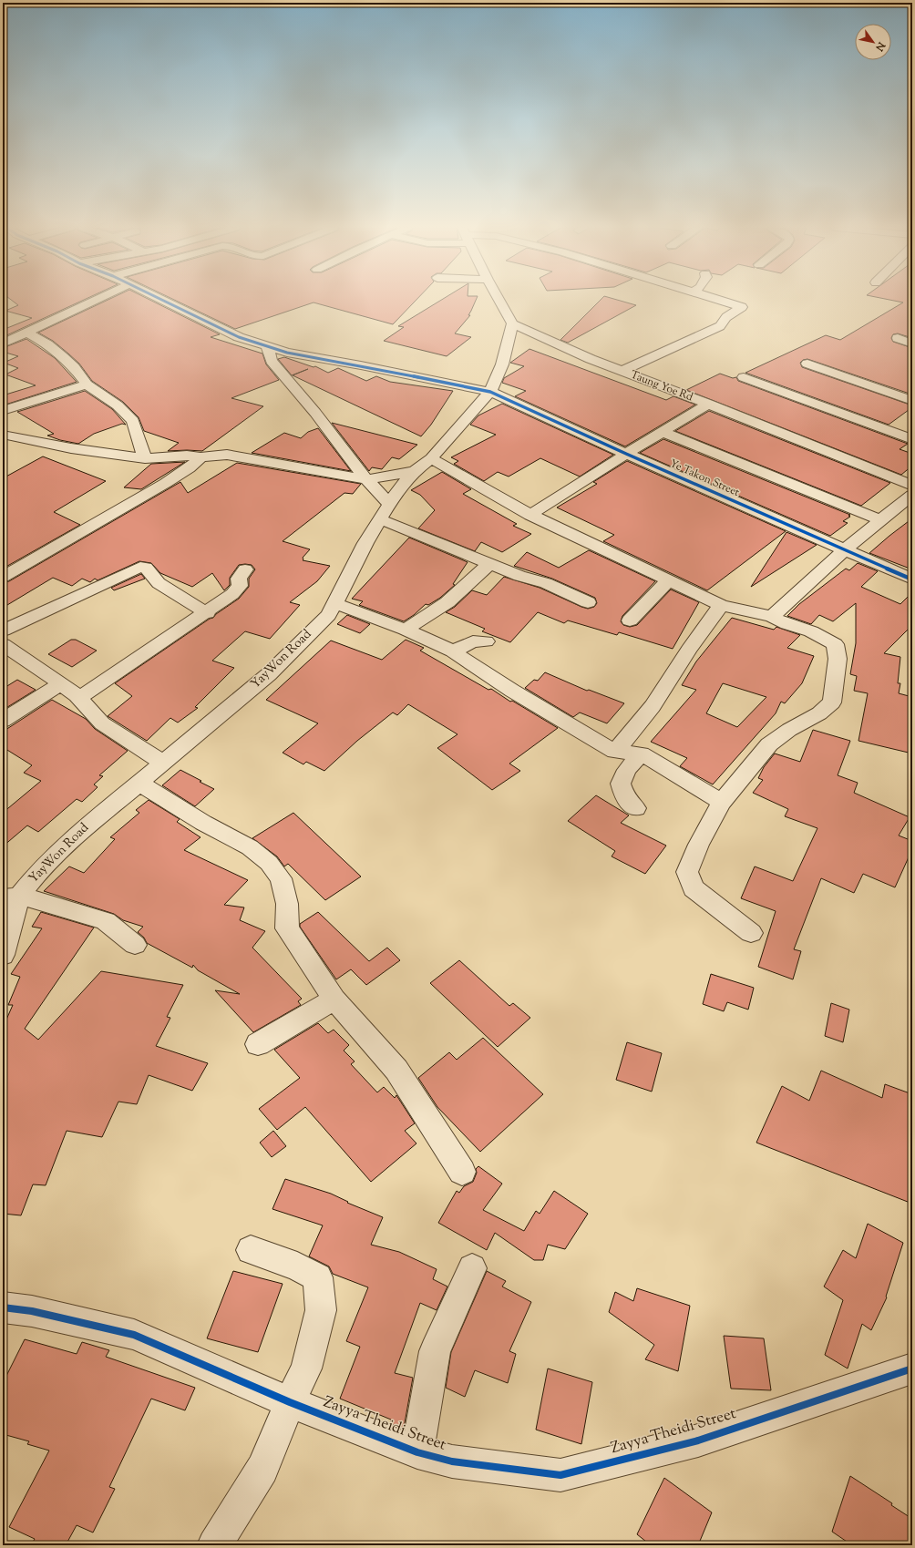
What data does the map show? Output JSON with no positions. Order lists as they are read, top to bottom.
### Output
{
  "streets": {
    "street": [
      "Taung Yoe Rd",
      "Ye Takon Street",
      "YayWon Road",
      "Zayya Theidi Street"
    ]
  },
  "crossings": [
    ["Taung Yoe Rd", "YayWon Road"],
    ["Ye Takon Street", "YayWon Road"]
  ],
  "north": "bottom right"
}
